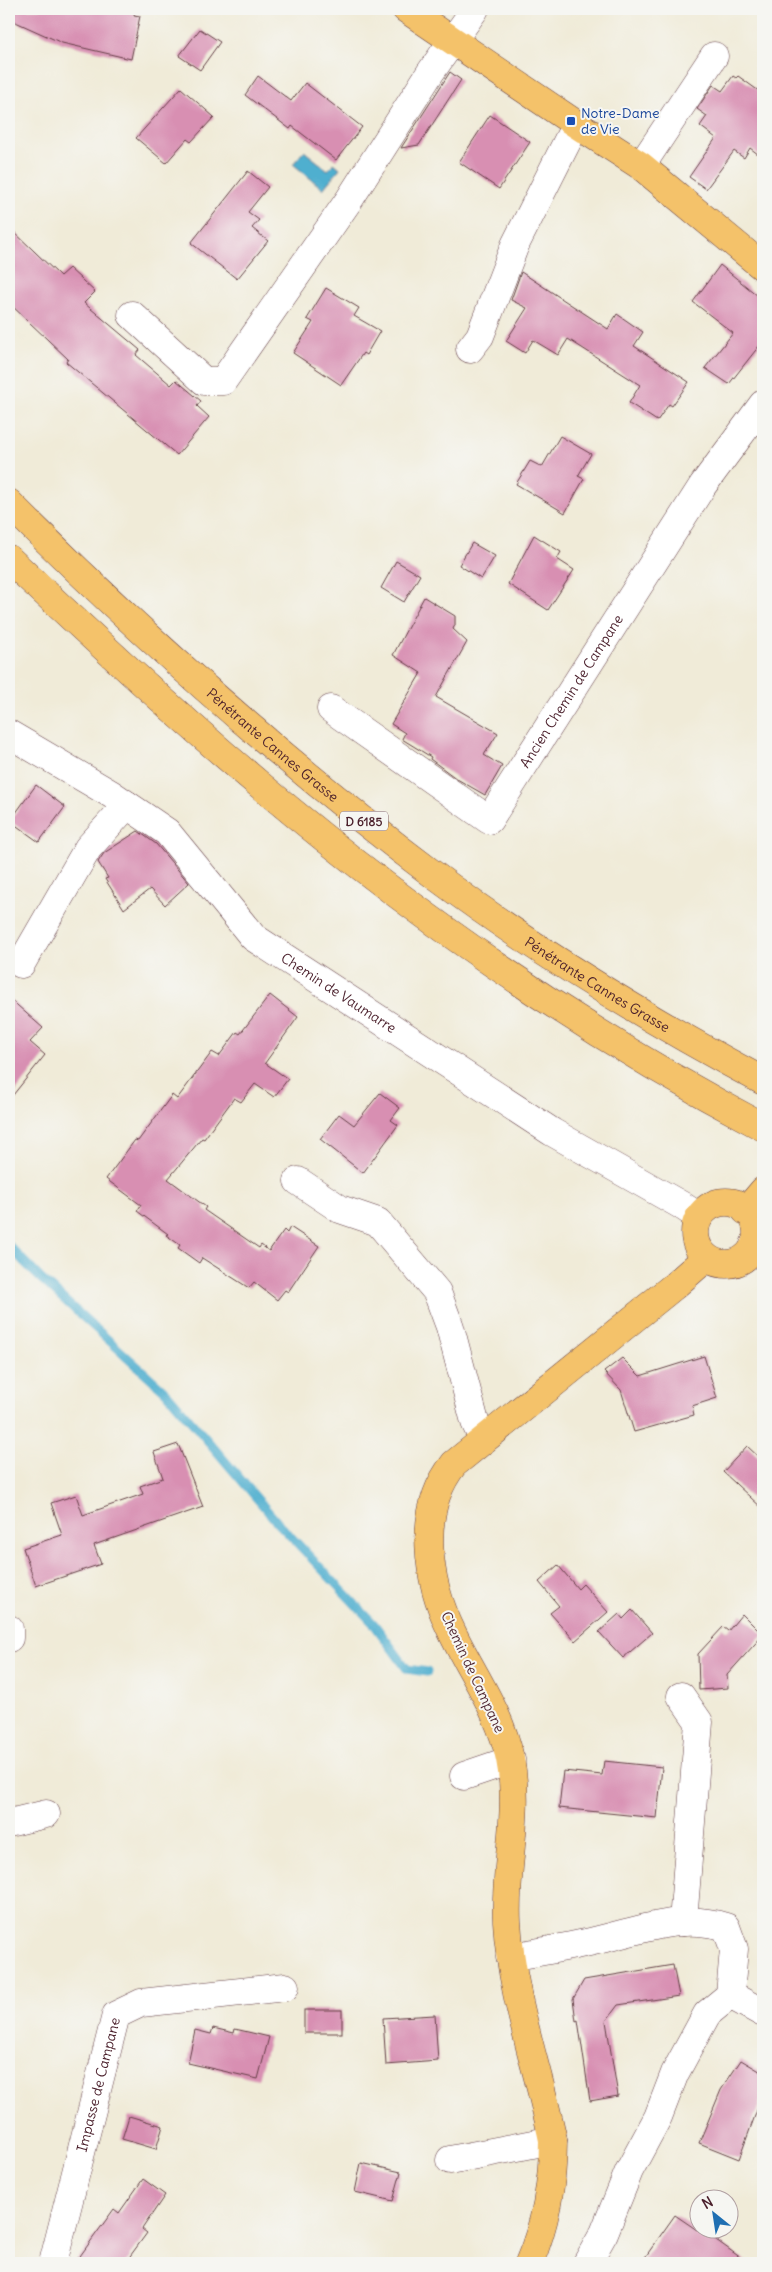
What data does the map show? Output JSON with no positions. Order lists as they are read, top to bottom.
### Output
{
  "streets": {
    "main road": ["Pénétrante Cannes Grasse", "D 6185", "Chemin de Campane"],
    "street": ["Ancien Chemin de Campane", "Chemin de Vaumarre", "Impasse de Campane"]
  },
  "crossings": [
    ["Chemin de Vaumarre", "Chemin de Campane"]
  ],
  "places": {
    "transit": ["Notre-Dame de Vie"]
  },
  "north": "top left"
}
